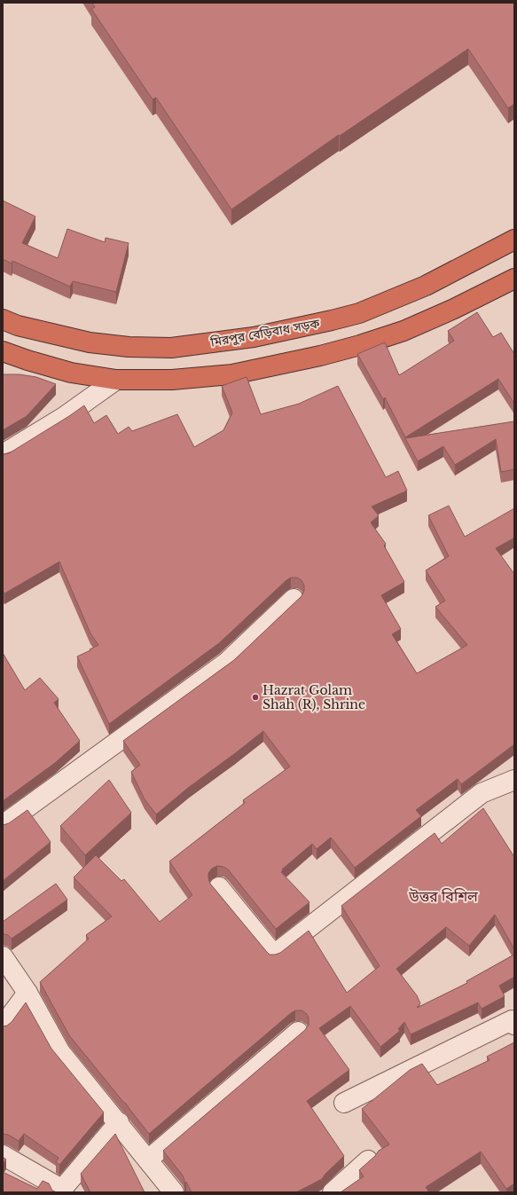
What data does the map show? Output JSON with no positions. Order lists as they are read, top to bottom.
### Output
{
  "streets": {
    "highway": ["মিরপুর বেড়িবাধ সড়ক"]
  },
  "districts": ["উত্তর বিশিল"],
  "places": ["Hazrat Golam Shah (R), Shrine"]
}
